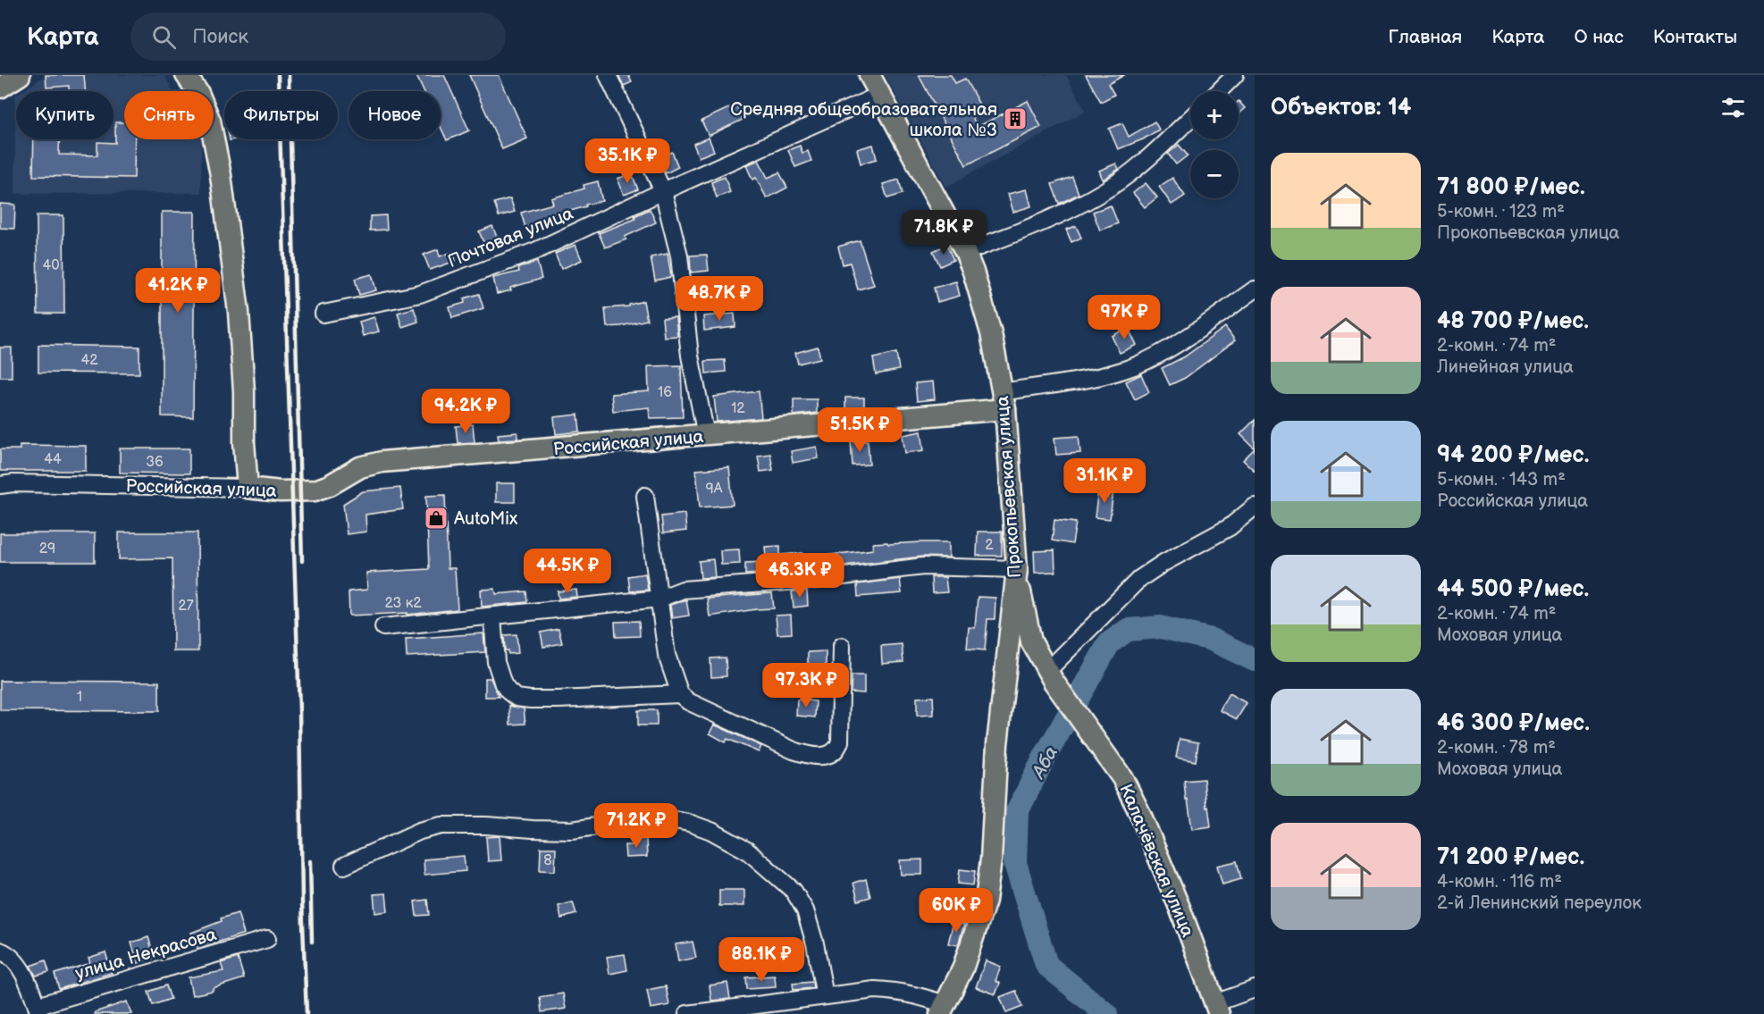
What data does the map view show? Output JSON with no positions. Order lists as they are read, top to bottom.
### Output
{
  "streets": {
    "main road": ["Российская улица", "Прокопьевская улица", "Калачёвская улица"],
    "street": ["Почтовая улица", "улица Некрасова"]
  },
  "crossings": [
    ["Почтовая улица", "Прокопьевская улица"],
    ["Российская улица", "Прокопьевская улица"],
    ["Прокопьевская улица", "Калачёвская улица"]
  ],
  "water": ["Аба"],
  "places": {
    "building": ["Средняя общеобразовательная школа №3"],
    "shop": ["AutoMix"]
  },
  "house_numbers": [
    "40",
    "42",
    "16",
    "12",
    "44",
    "36",
    "9А",
    "2",
    "29",
    "23 к2",
    "27",
    "1",
    "8"
  ],
  "page": {
    "header": "Карта",
    "search": "Поиск",
    "nav": [
      "Главная",
      "Карта",
      "О нас",
      "Контакты"
    ],
    "heading": "Объектов: 14",
    "map_buttons": ["+", "−"],
    "chip": [
      "Купить",
      "Снять",
      "Фильтры",
      "Новое"
    ],
    "price": [
      "35.1K ₽",
      "71.8K ₽",
      "41.2K ₽",
      "48.7K ₽",
      "97K ₽",
      "94.2K ₽",
      "51.5K ₽",
      "31.1K ₽",
      "44.5K ₽",
      "46.3K ₽",
      "97.3K ₽",
      "71.2K ₽",
      "60K ₽",
      "88.1K ₽"
    ],
    "list": [
      {
        "name": "71 800 ₽/мес.",
        "note": "5-комн. · 123 m² · Прокопьевская улица"
      },
      {
        "name": "48 700 ₽/мес.",
        "note": "2-комн. · 74 m² · Линейная улица"
      },
      {
        "name": "94 200 ₽/мес.",
        "note": "5-комн. · 143 m² · Российская улица"
      },
      {
        "name": "44 500 ₽/мес.",
        "note": "2-комн. · 74 m² · Моховая улица"
      },
      {
        "name": "46 300 ₽/мес.",
        "note": "2-комн. · 78 m² · Моховая улица"
      },
      {
        "name": "71 200 ₽/мес.",
        "note": "4-комн. · 116 m² · 2-й Ленинский переулок"
      }
    ]
  }
}
